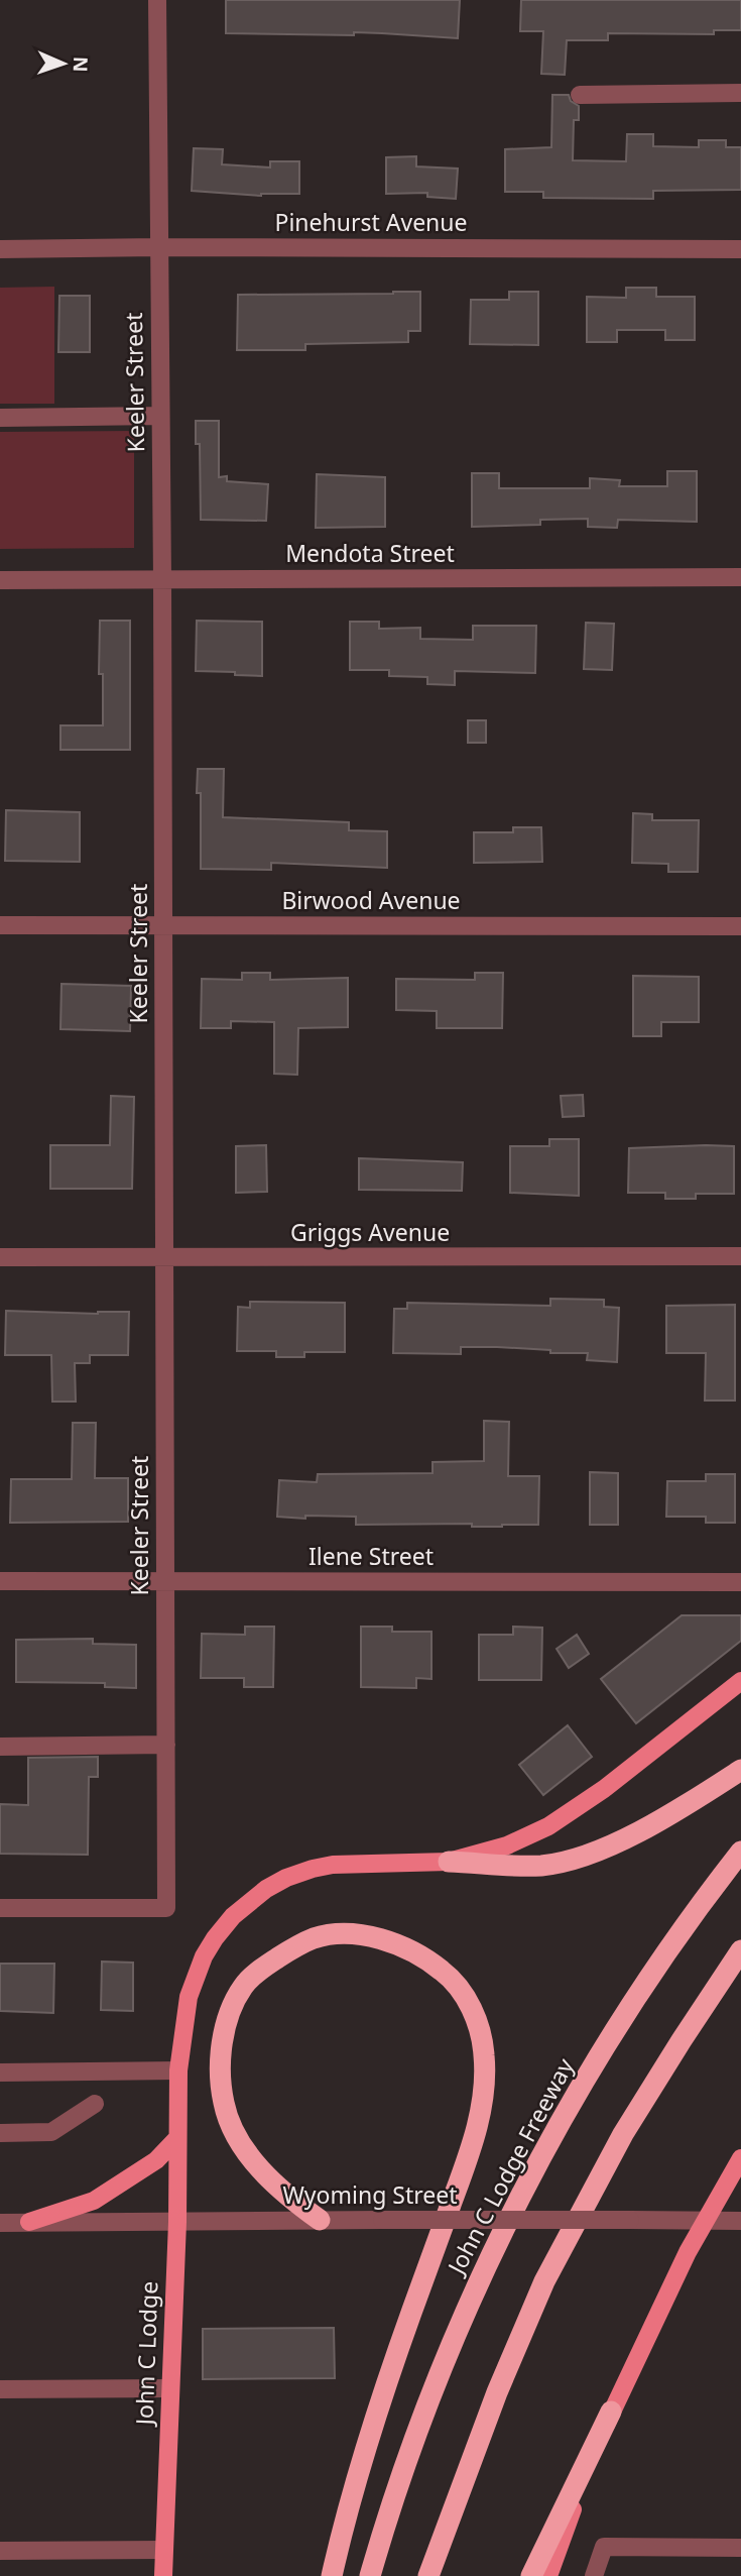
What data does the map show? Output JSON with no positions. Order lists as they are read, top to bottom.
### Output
{
  "streets": {
    "highway": ["John C Lodge Freeway"],
    "main road": ["John C Lodge"],
    "street": [
      "Pinehurst Avenue",
      "Keeler Street",
      "Mendota Street",
      "Birwood Avenue",
      "Griggs Avenue",
      "Ilene Street",
      "Wyoming Street"
    ]
  },
  "crossings": [
    ["Pinehurst Avenue", "Keeler Street"],
    ["Keeler Street", "Mendota Street"],
    ["Keeler Street", "Birwood Avenue"],
    ["Keeler Street", "Griggs Avenue"],
    ["Keeler Street", "Ilene Street"],
    ["Wyoming Street", "John C Lodge"]
  ],
  "north": "right"
}
